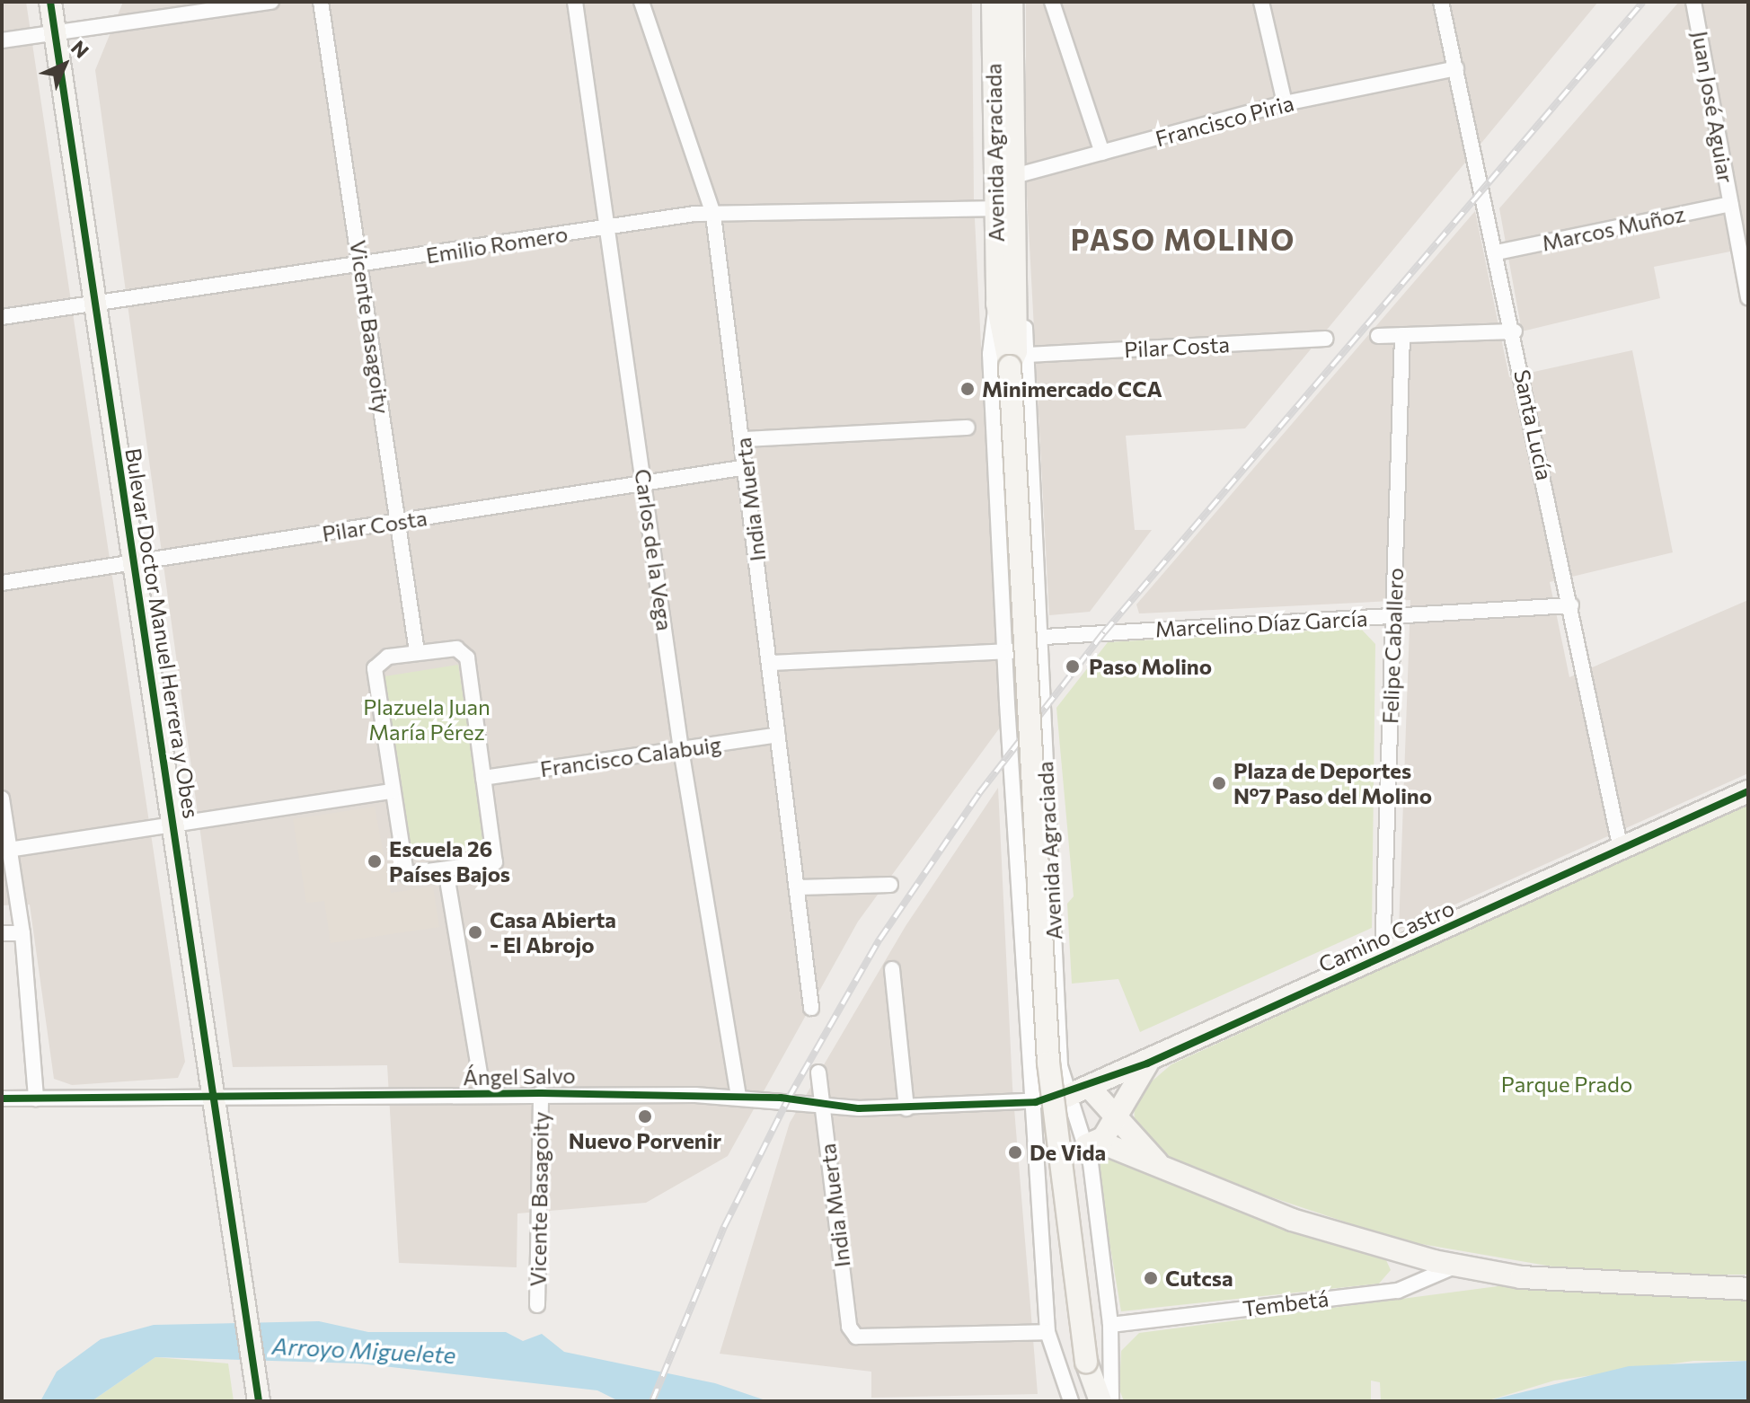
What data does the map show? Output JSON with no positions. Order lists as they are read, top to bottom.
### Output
{
  "streets": {
    "street": [
      "Juan José Aguiar",
      "Francisco Piria",
      "Avenida Agraciada",
      "Marcos Muñoz",
      "Emilio Romero",
      "Vicente Basagoity",
      "Pilar Costa",
      "Santa Lucía",
      "India Muerta",
      "Carlos de la Vega",
      "Marcelino Díaz García",
      "Bulevar Doctor Manuel Herrera y Obes",
      "Felipe Caballero",
      "Francisco Calabuig",
      "Camino Castro",
      "Ángel Salvo",
      "Tembetá"
    ]
  },
  "crossings": [
    ["Juan José Aguiar", "Marcos Muñoz"],
    ["Francisco Piria", "Avenida Agraciada"],
    ["Francisco Piria", "Santa Lucía"],
    ["Avenida Agraciada", "Emilio Romero"],
    ["Avenida Agraciada", "Pilar Costa"],
    ["Avenida Agraciada", "India Muerta"],
    ["Avenida Agraciada", "Marcelino Díaz García"],
    ["Avenida Agraciada", "Camino Castro"],
    ["Avenida Agraciada", "Ángel Salvo"],
    ["Avenida Agraciada", "Tembetá"],
    ["Marcos Muñoz", "Santa Lucía"],
    ["Emilio Romero", "Vicente Basagoity"],
    ["Emilio Romero", "India Muerta"],
    ["Emilio Romero", "Carlos de la Vega"],
    ["Emilio Romero", "Bulevar Doctor Manuel Herrera y Obes"],
    ["Vicente Basagoity", "Pilar Costa"],
    ["Vicente Basagoity", "Ángel Salvo"],
    ["Pilar Costa", "India Muerta"],
    ["Pilar Costa", "Carlos de la Vega"],
    ["Pilar Costa", "Bulevar Doctor Manuel Herrera y Obes"],
    ["Santa Lucía", "Marcelino Díaz García"],
    ["Santa Lucía", "Camino Castro"],
    ["India Muerta", "Marcelino Díaz García"],
    ["India Muerta", "Francisco Calabuig"],
    ["India Muerta", "Ángel Salvo"],
    ["Carlos de la Vega", "Francisco Calabuig"],
    ["Carlos de la Vega", "Ángel Salvo"],
    ["Marcelino Díaz García", "Felipe Caballero"],
    ["Bulevar Doctor Manuel Herrera y Obes", "Ángel Salvo"],
    ["Felipe Caballero", "Camino Castro"],
    ["Camino Castro", "Ángel Salvo"]
  ],
  "districts": ["PASO MOLINO"],
  "water": ["Arroyo Miguelete"],
  "parks": ["Plazuela Juan María Pérez", "Parque Prado"],
  "places": [
    "Minimercado CCA",
    "Paso Molino",
    "Plaza de Deportes Nº7 Paso del Molino",
    "Escuela 26 Países Bajos",
    "Casa Abierta - El Abrojo",
    "Nuevo Porvenir",
    "De Vida",
    "Cutcsa"
  ],
  "north": "top right"
}
